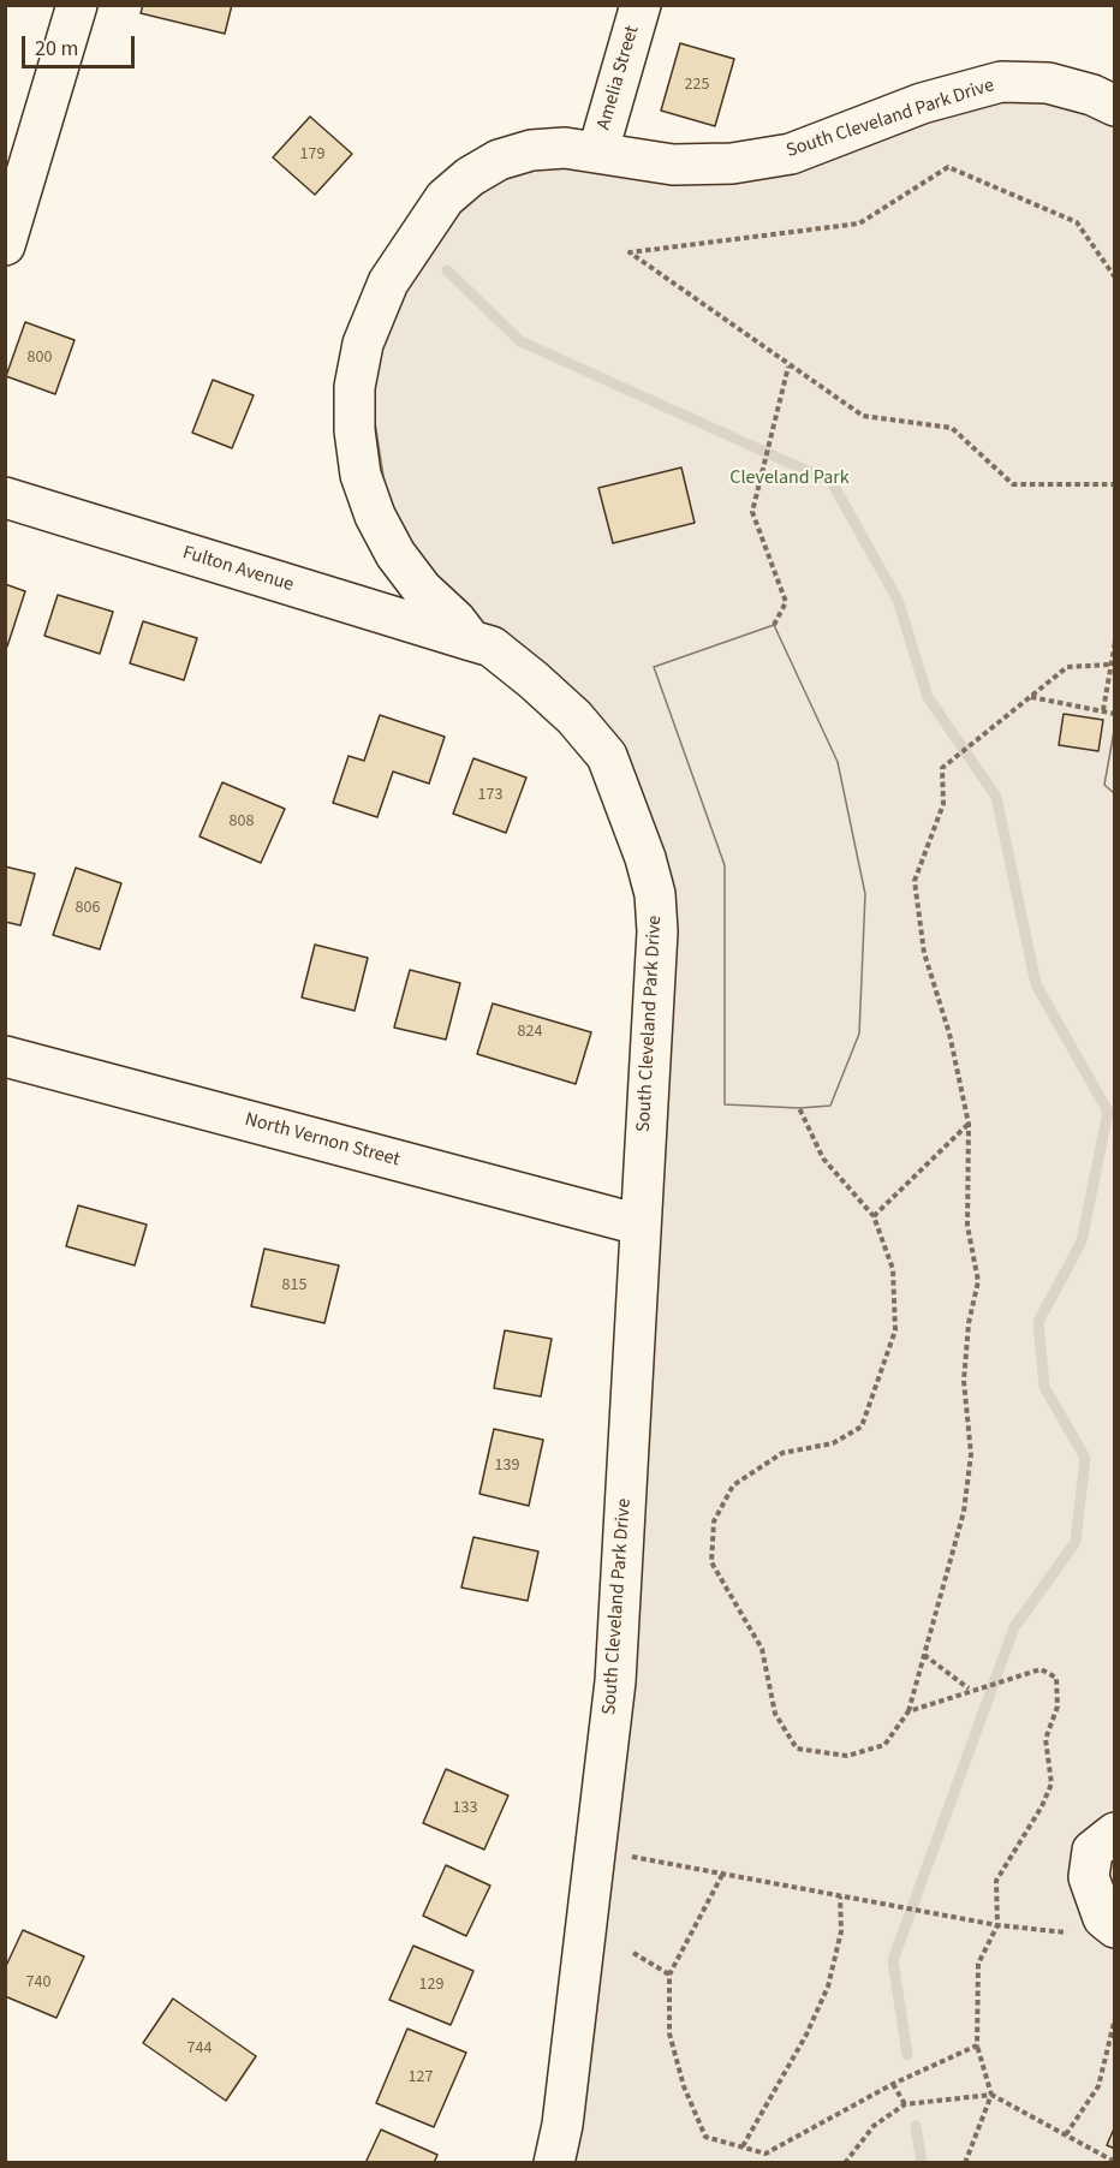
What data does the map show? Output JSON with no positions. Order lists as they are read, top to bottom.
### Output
{
  "streets": {
    "street": [
      "Amelia Street",
      "South Cleveland Park Drive",
      "Fulton Avenue",
      "North Vernon Street"
    ]
  },
  "crossings": [
    ["Amelia Street", "South Cleveland Park Drive"],
    ["South Cleveland Park Drive", "Fulton Avenue"],
    ["South Cleveland Park Drive", "North Vernon Street"]
  ],
  "parks": ["Cleveland Park"],
  "house_numbers": [
    "225",
    "179",
    "800",
    "173",
    "808",
    "806",
    "824",
    "815",
    "139",
    "133",
    "740",
    "129",
    "744",
    "127"
  ],
  "scale_bar": "20 m"
}
